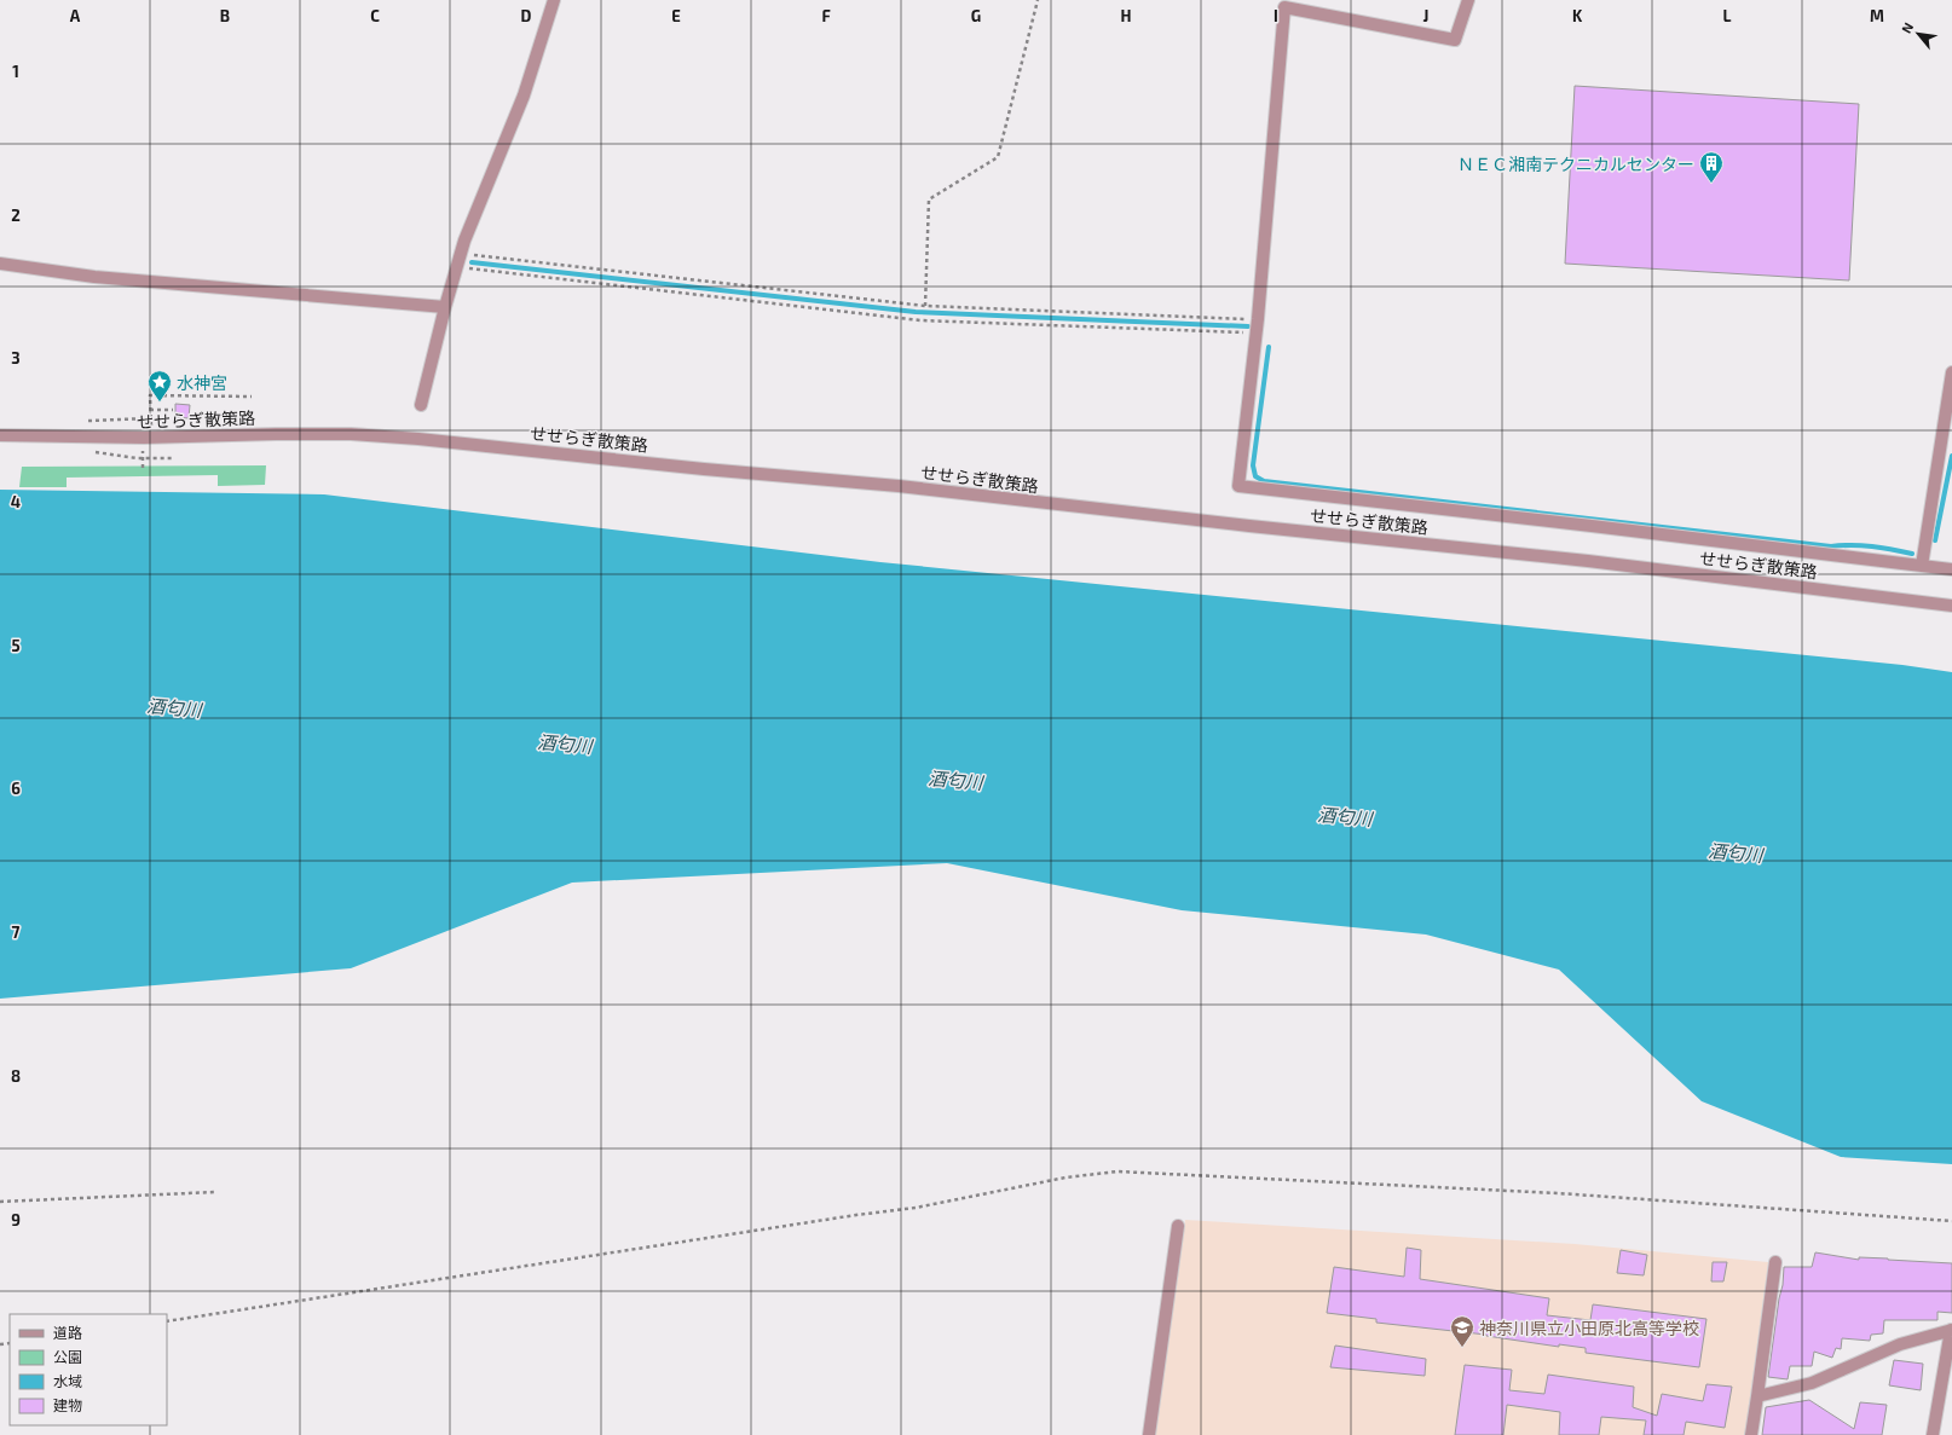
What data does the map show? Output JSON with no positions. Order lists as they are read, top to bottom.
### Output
{
  "streets": {
    "street": ["せせらぎ散策路"]
  },
  "water": ["酒匂川"],
  "places": {
    "building": ["ＮＥＣ湘南テクニカルセンター"],
    "place": ["水神宮"],
    "school or university": ["神奈川県立小田原北高等学校"]
  },
  "legend": [
    "道路",
    "公園",
    "水域",
    "建物"
  ],
  "north": "top left",
  "grid": {
    "columns": [
      "A",
      "B",
      "C",
      "D",
      "E",
      "F",
      "G",
      "H",
      "I",
      "J",
      "K",
      "L",
      "M"
    ],
    "rows": [
      "1",
      "2",
      "3",
      "4",
      "5",
      "6",
      "7",
      "8",
      "9"
    ]
  }
}
